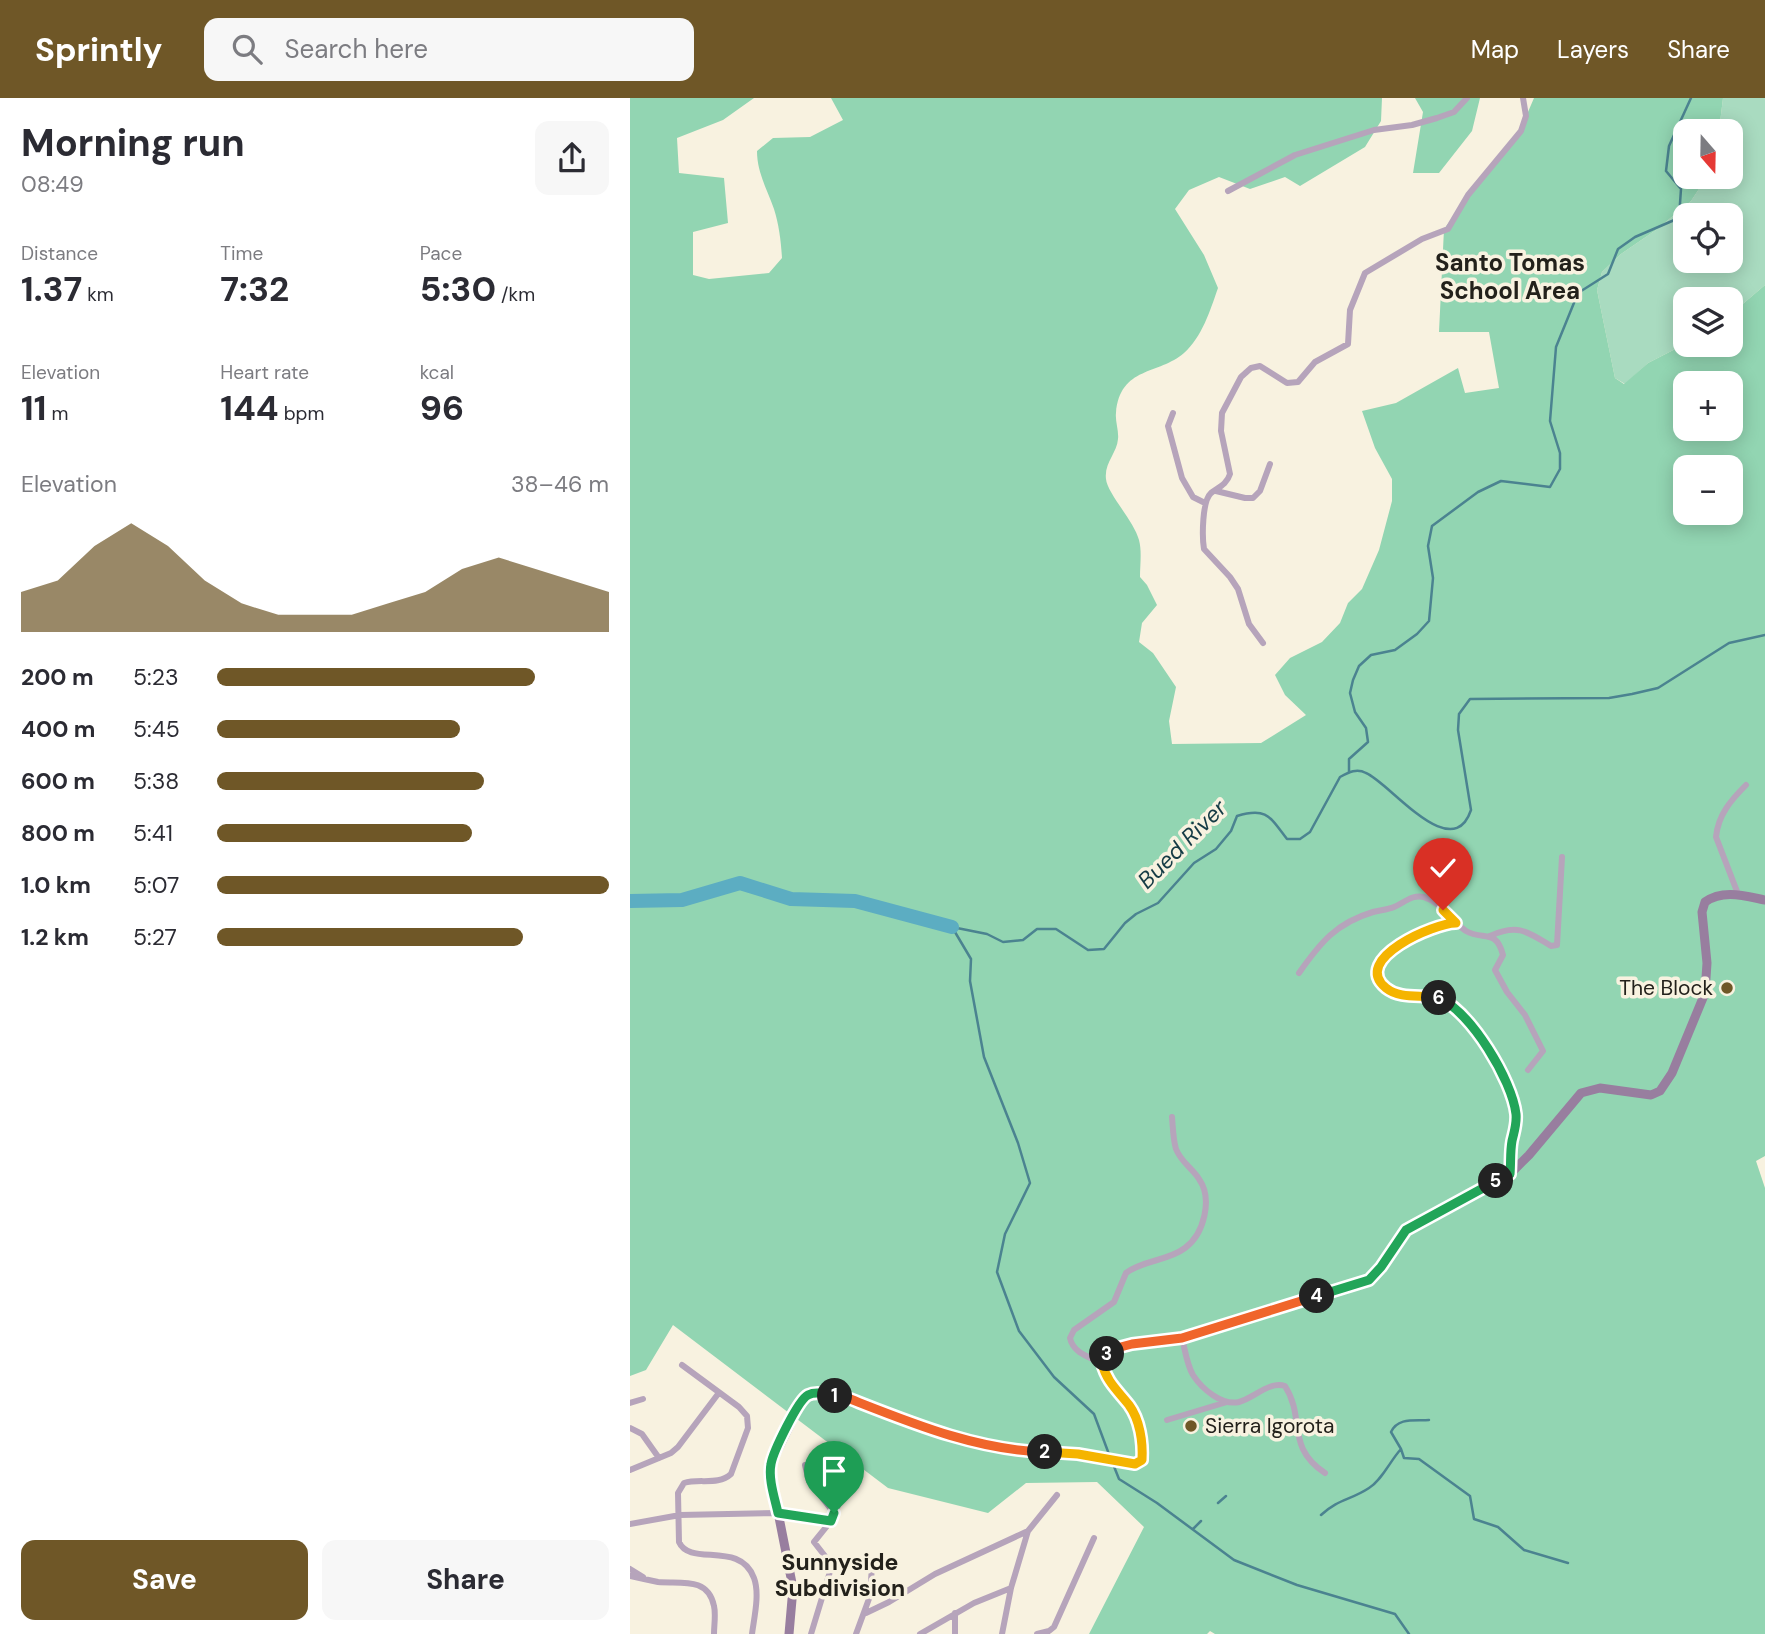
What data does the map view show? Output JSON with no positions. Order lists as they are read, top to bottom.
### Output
{
  "districts": ["Santo Tomas School Area", "Sunnyside Subdivision"],
  "water": ["Bued River"],
  "places": ["The Block", "Sierra Igorota"],
  "north": "bottom",
  "page": {
    "header": "Sprintly",
    "search": "Search here",
    "nav": ["Map", "Layers", "Share"],
    "heading": ["Morning run", "08:49"],
    "map_buttons": ["+", "−"],
    "stats": [
      ["Distance", "1.37 km"],
      ["Time", "7:32"],
      ["Pace", "5:30 /km"],
      ["Elevation", "11 m"],
      ["Heart rate", "144 bpm"],
      ["kcal", "96"]
    ],
    "chart": ["Elevation", "38–46 m"],
    "list": [
      {
        "name": "200 m",
        "note": "5:23"
      },
      {
        "name": "400 m",
        "note": "5:45"
      },
      {
        "name": "600 m",
        "note": "5:38"
      },
      {
        "name": "800 m",
        "note": "5:41"
      },
      {
        "name": "1.0 km",
        "note": "5:07"
      },
      {
        "name": "1.2 km",
        "note": "5:27"
      }
    ],
    "pins": [
      "6",
      "5",
      "4",
      "3",
      "1",
      "2"
    ],
    "buttons": ["Save", "Share"]
  }
}
